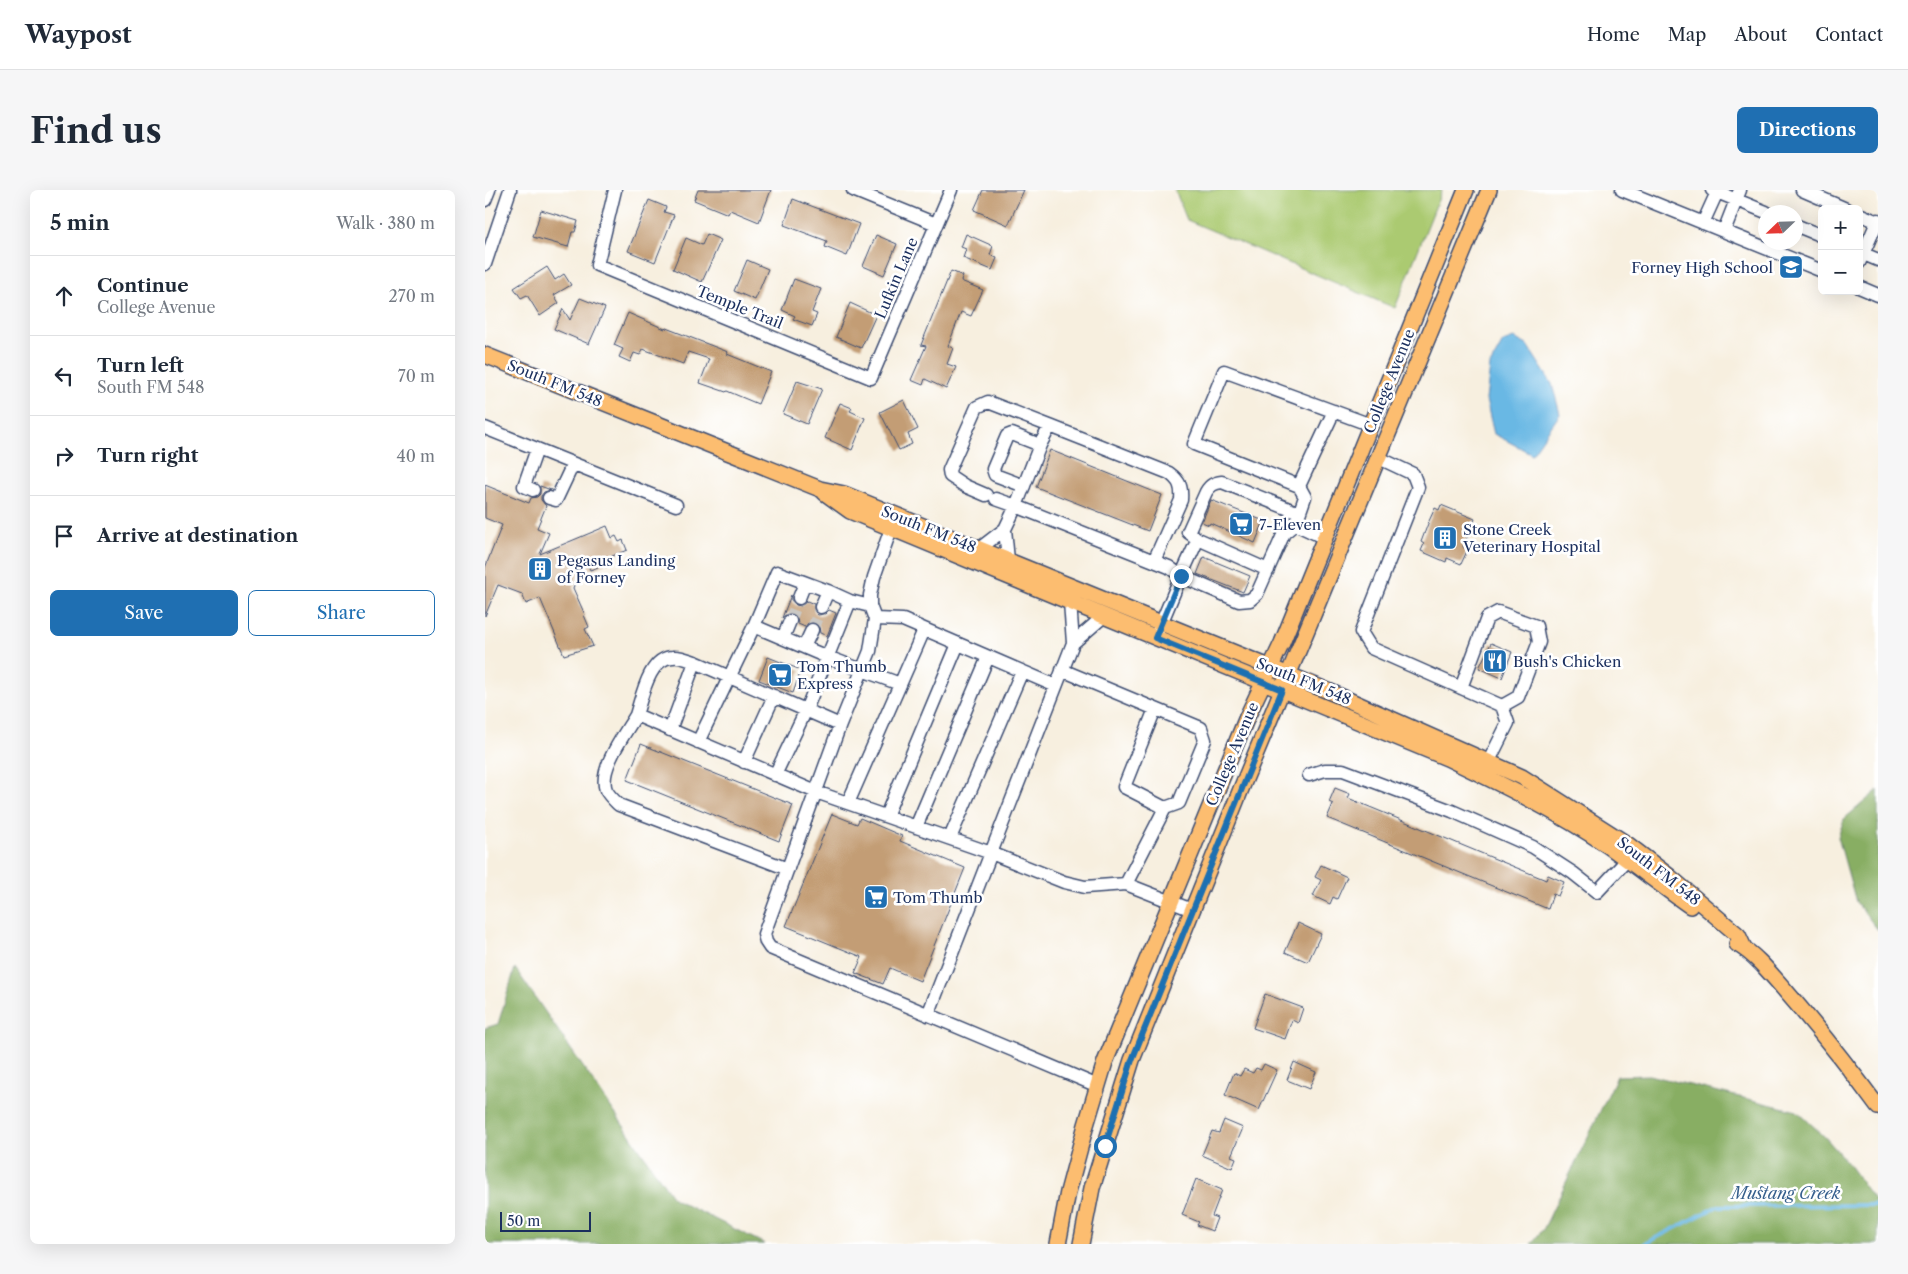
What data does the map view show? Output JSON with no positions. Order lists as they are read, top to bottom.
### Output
{
  "streets": {
    "main road": ["College Avenue", "South FM 548"],
    "street": ["Lufkin Lane", "Temple Trail"]
  },
  "crossings": [
    ["Lufkin Lane", "Temple Trail"],
    ["College Avenue", "South FM 548"]
  ],
  "water": ["Mustang Creek"],
  "places": {
    "school or university": ["Forney High School"],
    "supermarket": ["7-Eleven", "Tom Thumb Express", "Tom Thumb"],
    "building": ["Stone Creek Veterinary Hospital", "Pegasus Landing of Forney"],
    "restaurant": ["Bush's Chicken"]
  },
  "scale_bar": "50 m",
  "north": "bottom left",
  "page": {
    "header": "Waypost",
    "nav": [
      "Home",
      "Map",
      "About",
      "Contact"
    ],
    "buttons": [
      "Directions",
      ["Save", "Share"]
    ],
    "title": "Find us",
    "heading": ["5 min", "Walk · 380 m"],
    "map_buttons": ["+", "−"],
    "list": [
      ["Continue", "College Avenue", "270 m"],
      ["Turn left", "South FM 548", "70 m"],
      ["Turn right", "40 m"],
      "Arrive at destination"
    ],
    "scale": "50 m"
  }
}
